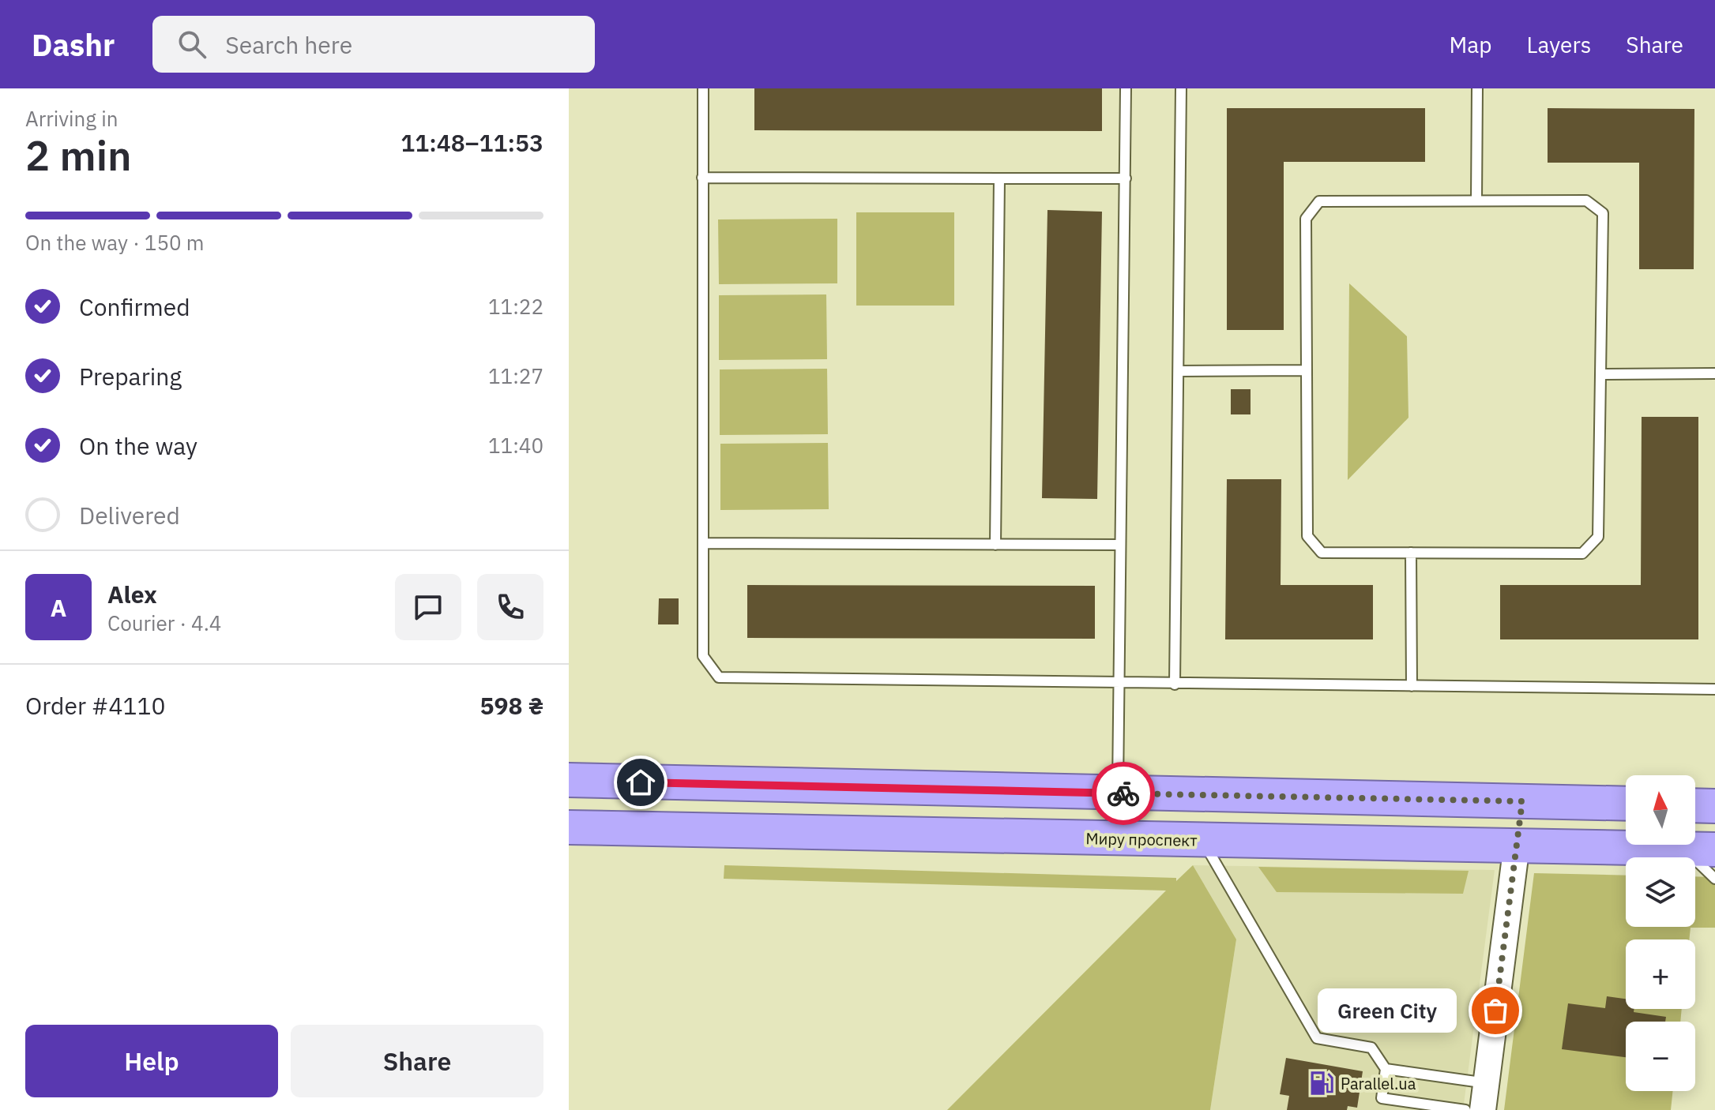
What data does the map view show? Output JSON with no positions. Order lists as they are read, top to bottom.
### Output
{
  "streets": {
    "highway": ["Миру проспект"]
  },
  "places": {
    "other": ["Green City"],
    "fuel station": ["Parallel.ua"]
  },
  "north": "top",
  "page": {
    "header": "Dashr",
    "search": "Search here",
    "nav": ["Map", "Layers", "Share"],
    "heading": ["2 min", "Arriving in", "11:48–11:53"],
    "panel": [
      "Alex",
      "Courier · 4.4",
      "Order #4110",
      "598 ₴"
    ],
    "bar": "On the way · 150 m",
    "list": [
      ["Confirmed", "11:22"],
      ["Preparing", "11:27"],
      ["On the way", "11:40"],
      "Delivered"
    ],
    "round": "A",
    "map_buttons": ["+", "−"],
    "bubble": "Green City",
    "buttons": ["Help", "Share"]
  }
}
